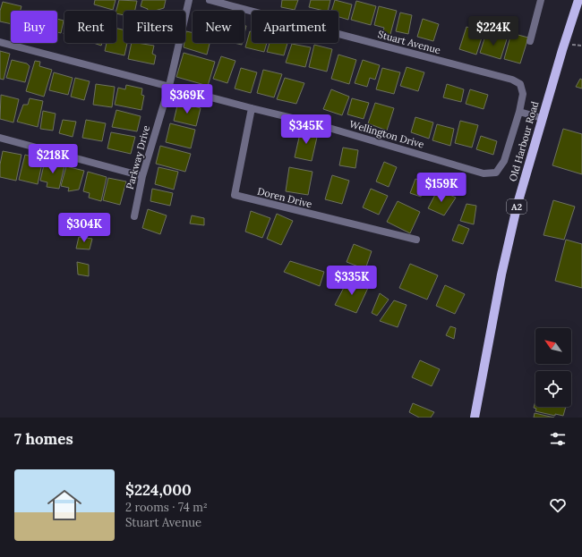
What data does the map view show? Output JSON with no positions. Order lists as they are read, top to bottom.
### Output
{
  "streets": {
    "main road": ["Old Harbour Road", "A2"],
    "street": [
      "Stuart Avenue",
      "Wellington Drive",
      "Parkway Drive",
      "Doren Drive"
    ]
  },
  "crossings": [
    ["Stuart Avenue", "Wellington Drive"],
    ["Wellington Drive", "Parkway Drive"],
    ["Wellington Drive", "Doren Drive"]
  ],
  "north": "top left",
  "page": {
    "chip": [
      "Buy",
      "Rent",
      "Filters",
      "New",
      "Apartment"
    ],
    "price": [
      "$224K",
      "$369K",
      "$345K",
      "$218K",
      "$159K",
      "$304K",
      "$335K"
    ],
    "heading": "7 homes",
    "list": [
      {
        "name": "$224,000",
        "note": "2 rooms · 74 m² · Stuart Avenue"
      }
    ]
  }
}
